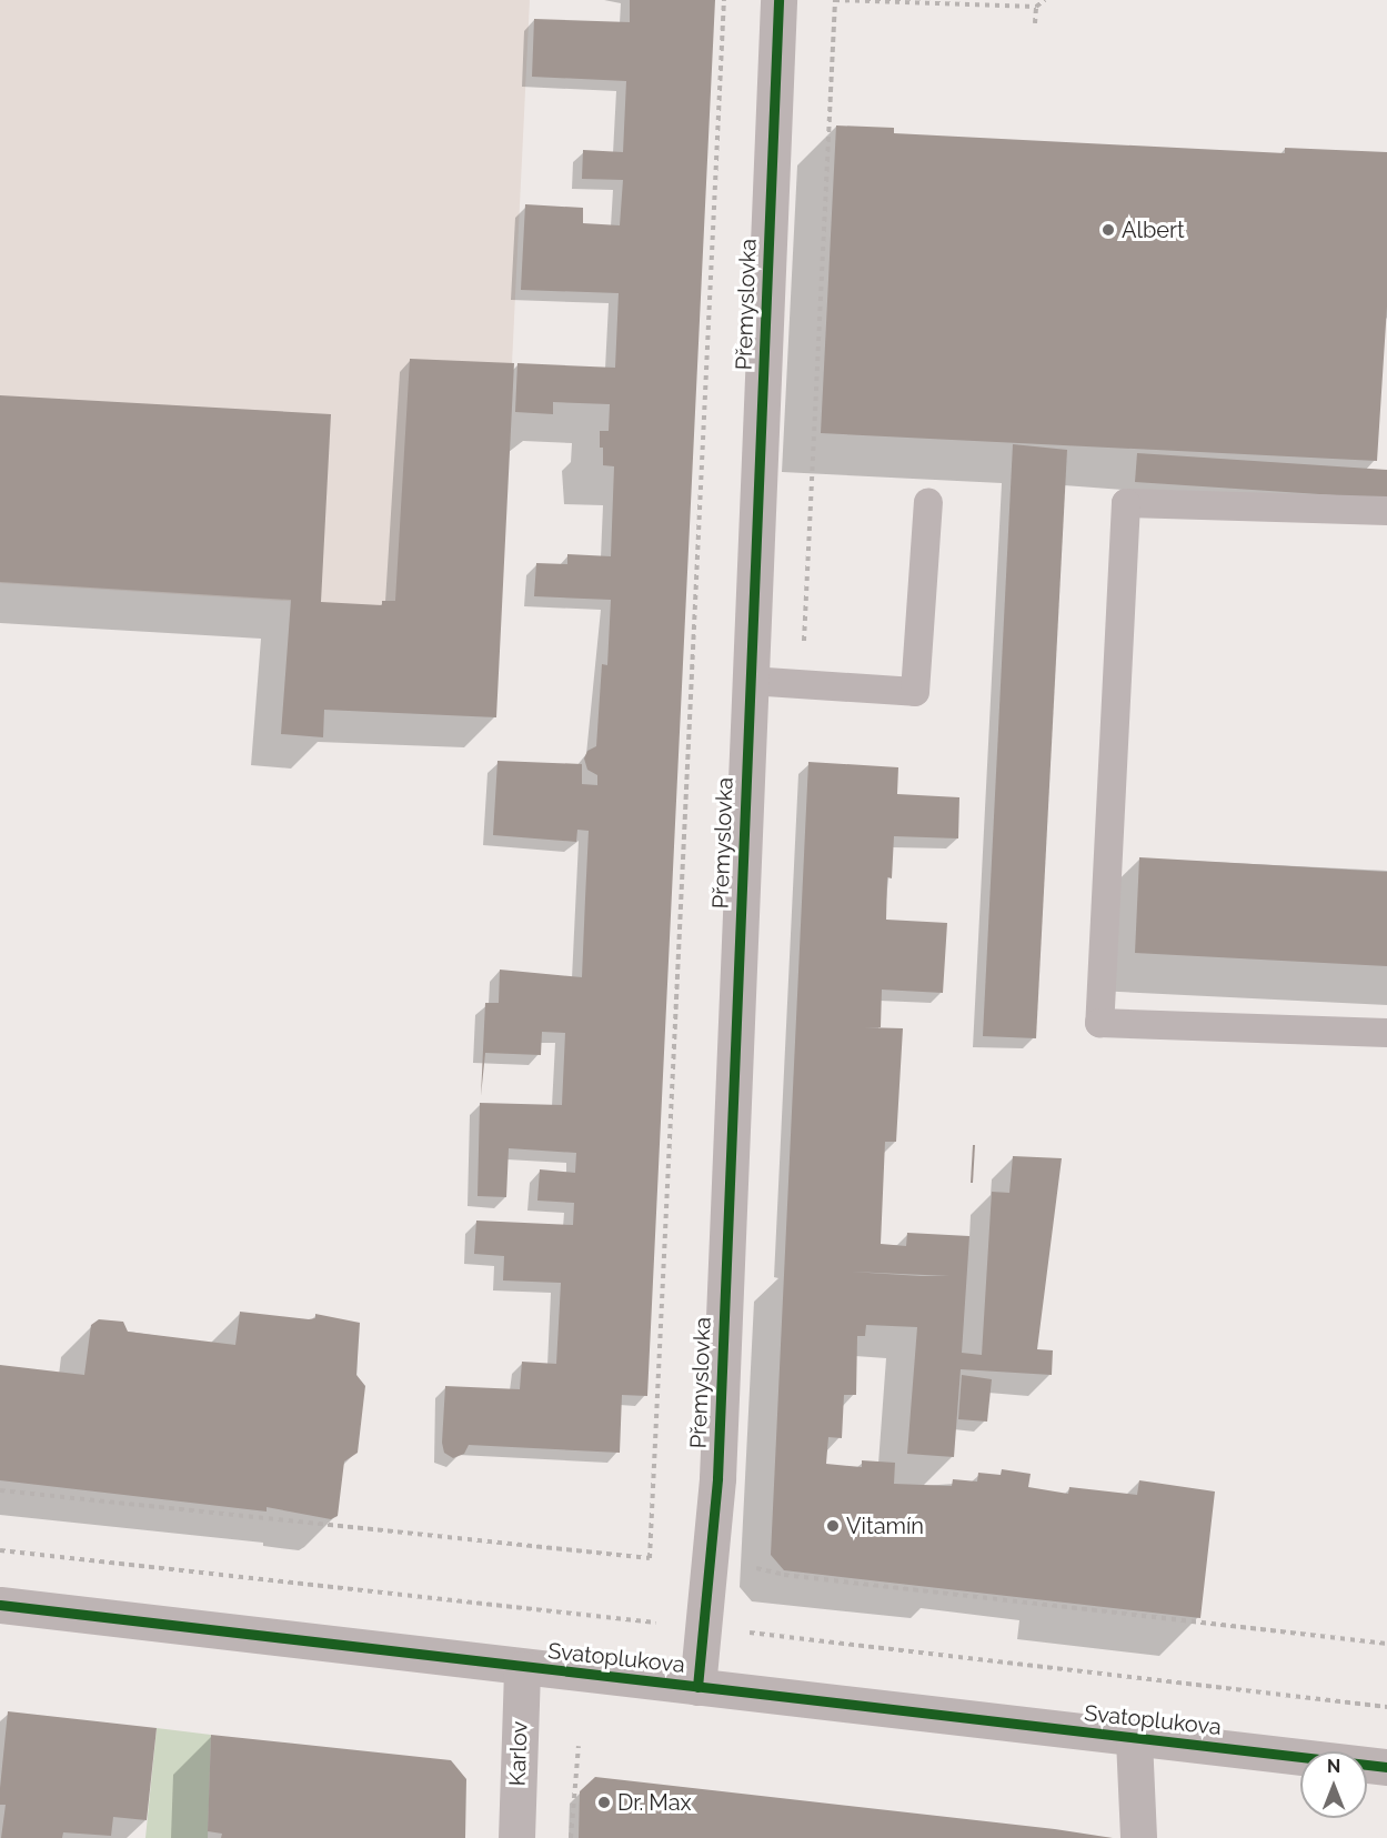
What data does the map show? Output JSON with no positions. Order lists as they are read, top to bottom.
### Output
{
  "streets": {
    "street": ["Přemyslovka", "Svatoplukova", "Karlov"]
  },
  "crossings": [
    ["Přemyslovka", "Svatoplukova"],
    ["Svatoplukova", "Karlov"]
  ],
  "places": ["Albert", "Vitamín", "Dr. Max"],
  "north": "top"
}
